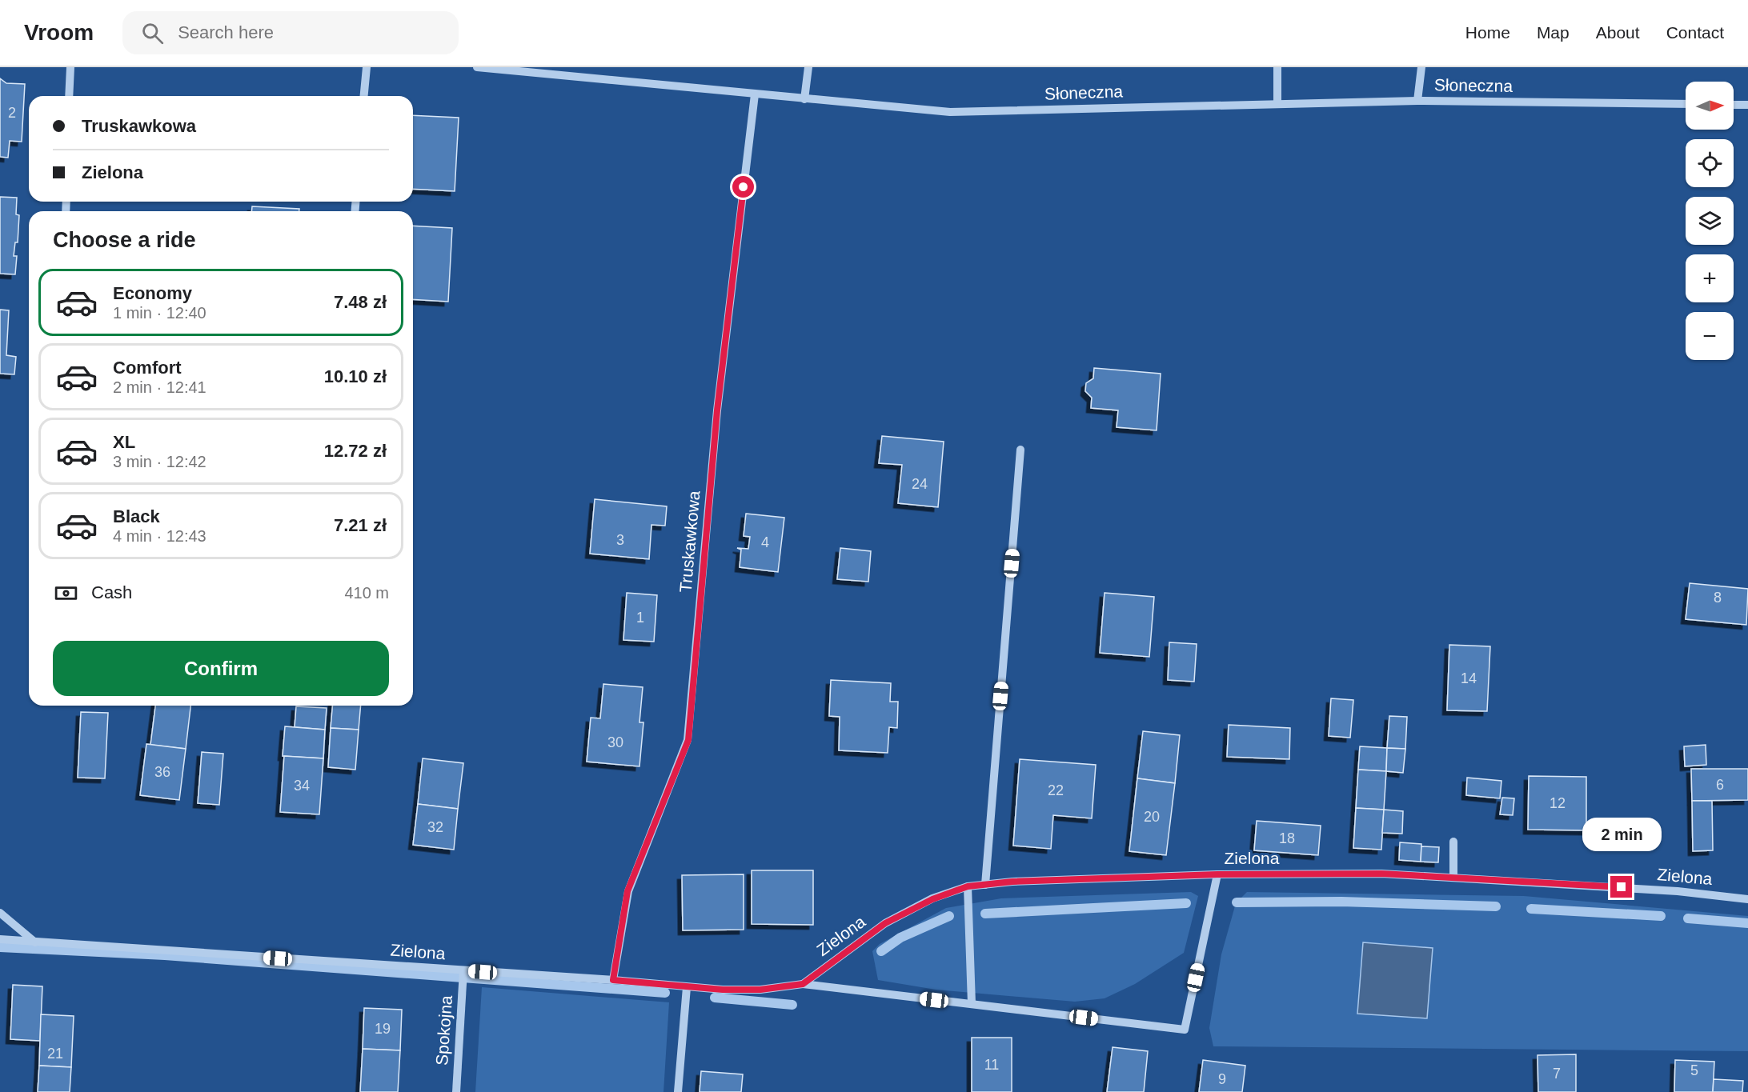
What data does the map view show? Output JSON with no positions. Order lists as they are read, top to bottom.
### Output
{
  "streets": {
    "street": [
      "Słoneczna",
      "Truskawkowa",
      "Zielona",
      "Spokojna"
    ]
  },
  "crossings": [
    ["Słoneczna", "Truskawkowa"],
    ["Truskawkowa", "Zielona"],
    ["Zielona", "Spokojna"]
  ],
  "house_numbers": [
    "2",
    "24",
    "3",
    "4",
    "8",
    "1",
    "14",
    "30",
    "36",
    "6",
    "34",
    "22",
    "12",
    "20",
    "32",
    "18",
    "19",
    "21",
    "11",
    "5",
    "7",
    "9"
  ],
  "north": "right",
  "page": {
    "header": "Vroom",
    "search": "Search here",
    "nav": [
      "Home",
      "Map",
      "About",
      "Contact"
    ],
    "map_buttons": ["+", "−"],
    "banner": ["Truskawkowa", "Zielona"],
    "heading": "Choose a ride",
    "list": [
      {
        "name": "Economy",
        "note": "1 min · 12:40",
        "value": "7.48 zł"
      },
      {
        "name": "Comfort",
        "note": "2 min · 12:41",
        "value": "10.10 zł"
      },
      {
        "name": "XL",
        "note": "3 min · 12:42",
        "value": "12.72 zł"
      },
      {
        "name": "Black",
        "note": "4 min · 12:43",
        "value": "7.21 zł"
      }
    ],
    "pay": ["Cash", "410 m"],
    "buttons": "Confirm",
    "bubble": "2 min"
  }
}
